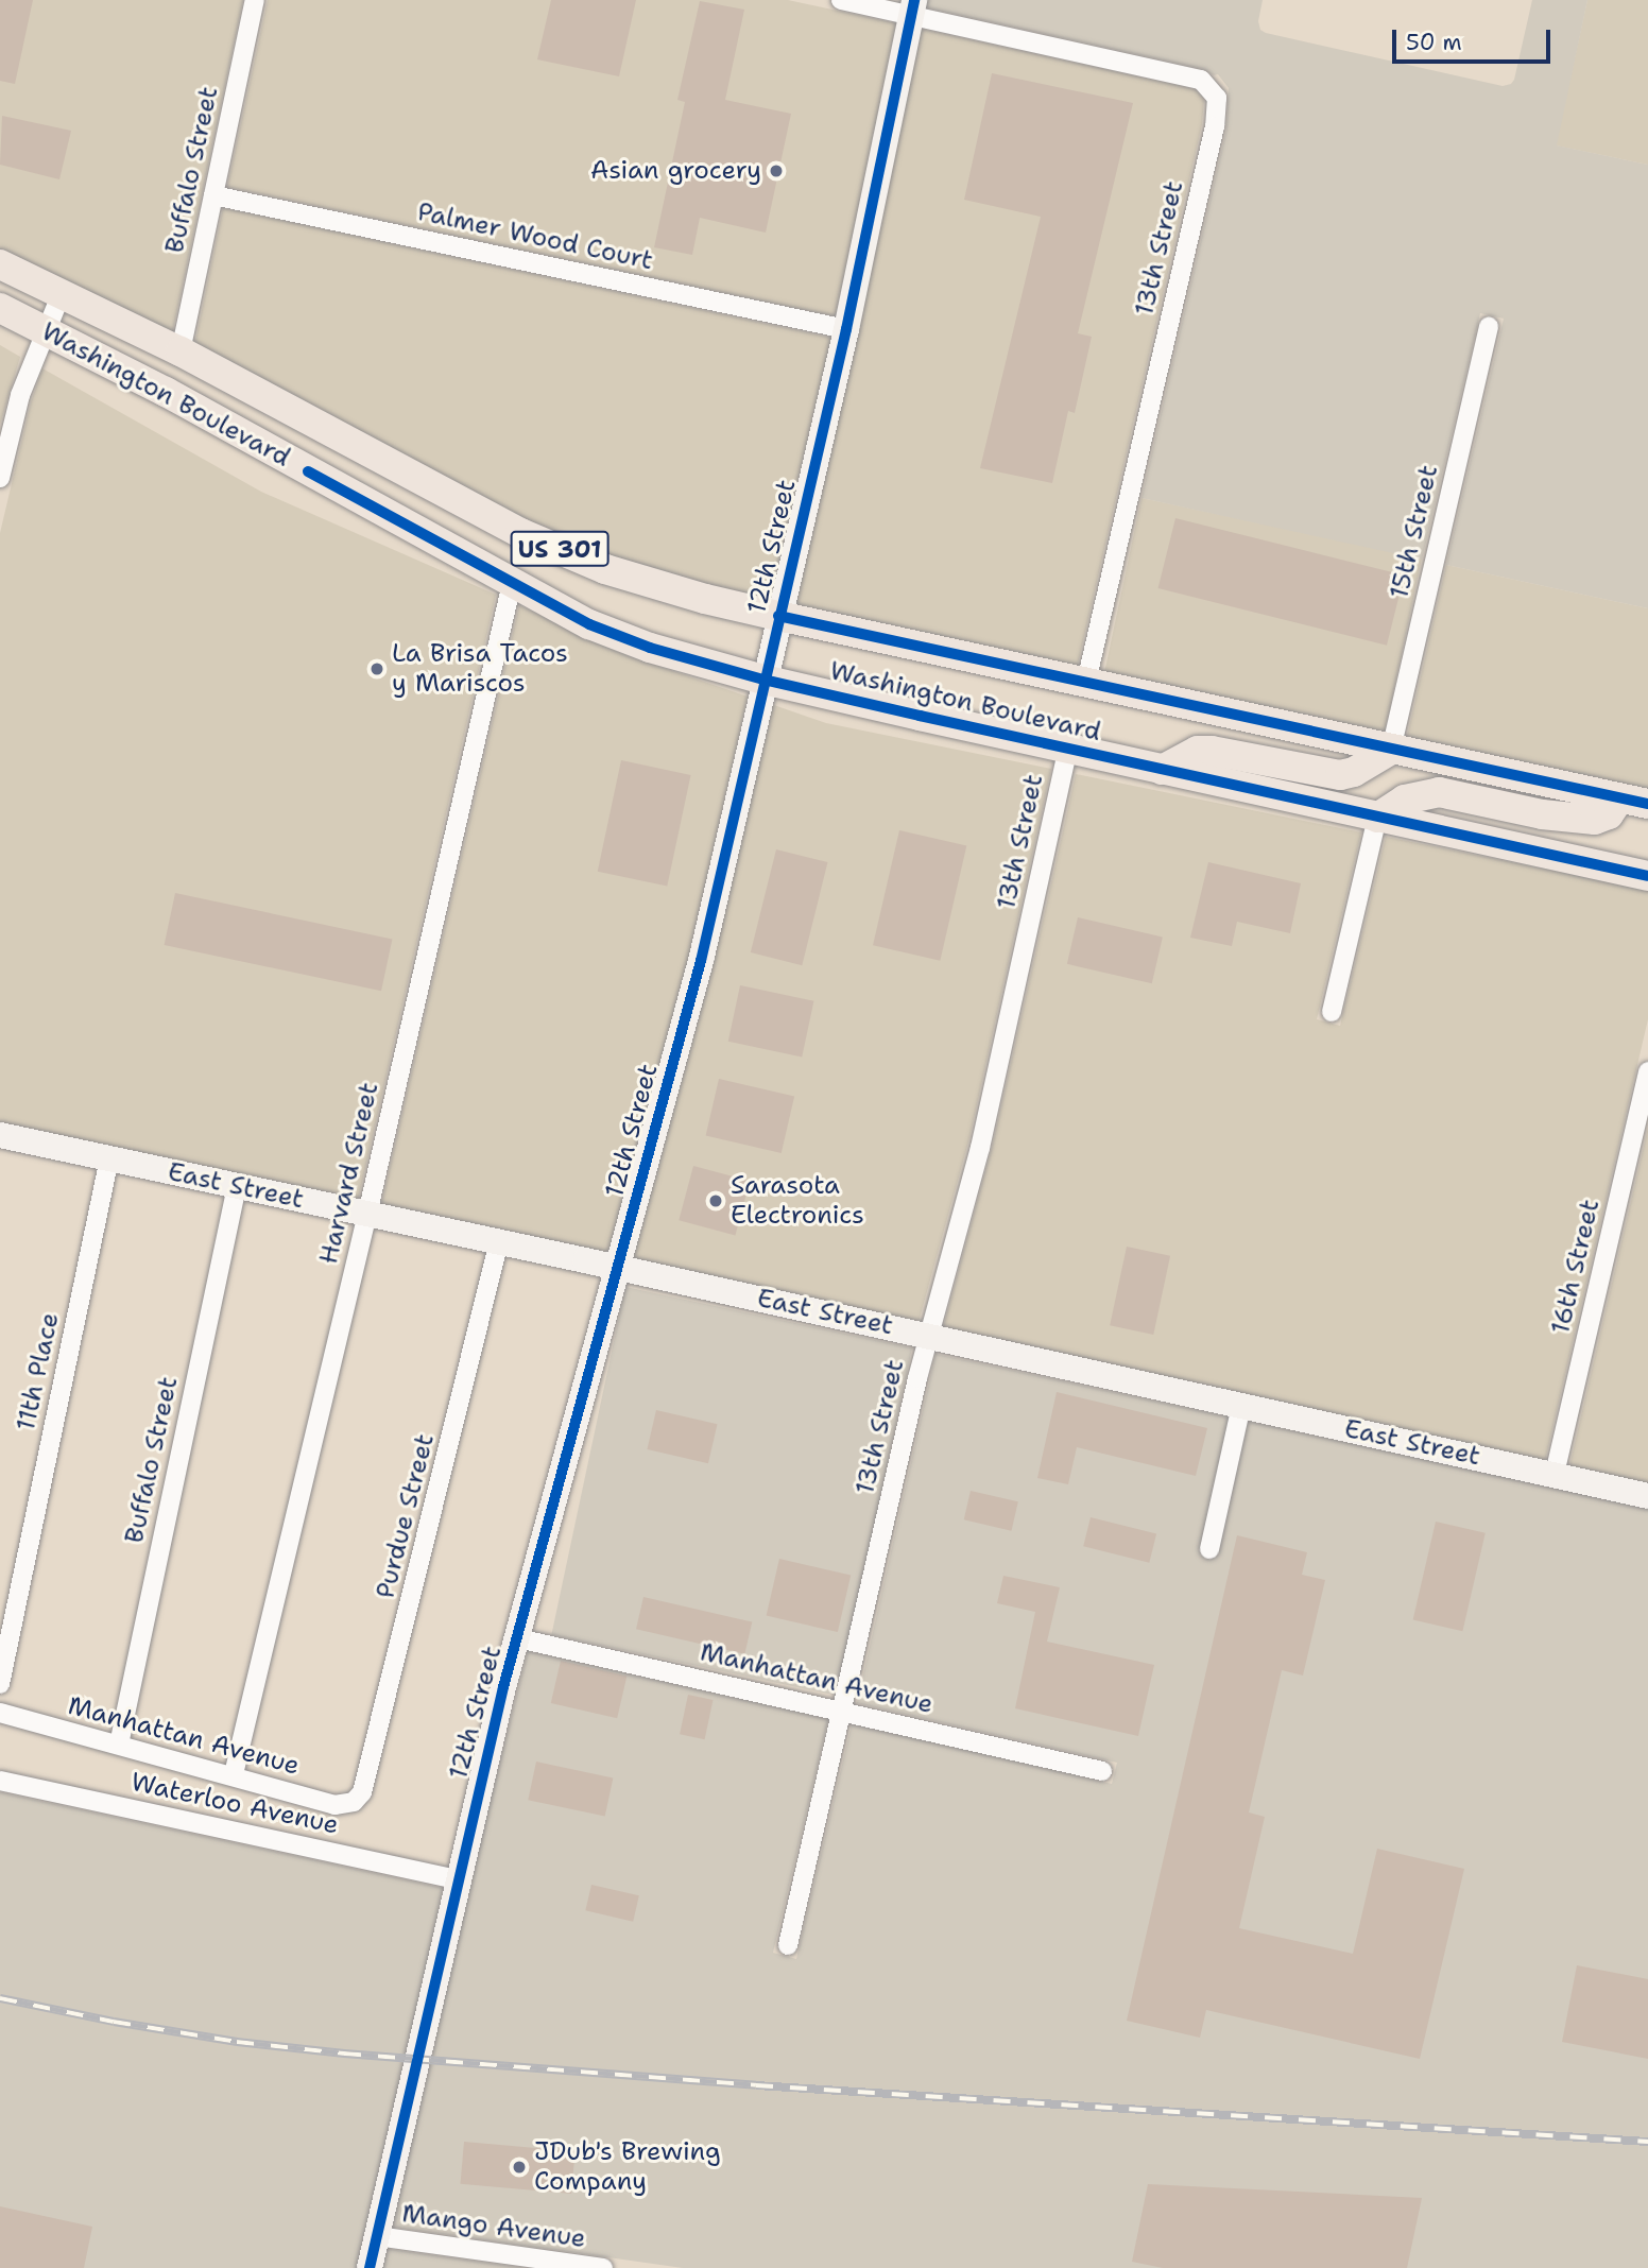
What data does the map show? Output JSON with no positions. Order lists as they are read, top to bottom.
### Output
{
  "streets": {
    "main road": ["Washington Boulevard", "US 301"],
    "street": [
      "Buffalo Street",
      "Palmer Wood Court",
      "13th Street",
      "15th Street",
      "12th Street",
      "Harvard Street",
      "East Street",
      "16th Street",
      "11th Place",
      "Purdue Street",
      "Manhattan Avenue",
      "Waterloo Avenue",
      "Mango Avenue"
    ]
  },
  "crossings": [
    ["Buffalo Street", "Palmer Wood Court"],
    ["Buffalo Street", "Washington Boulevard"],
    ["Buffalo Street", "East Street"],
    ["Buffalo Street", "Manhattan Avenue"],
    ["Palmer Wood Court", "12th Street"],
    ["13th Street", "Washington Boulevard"],
    ["13th Street", "12th Street"],
    ["13th Street", "East Street"],
    ["13th Street", "Manhattan Avenue"],
    ["Washington Boulevard", "15th Street"],
    ["Washington Boulevard", "12th Street"],
    ["Washington Boulevard", "Harvard Street"],
    ["12th Street", "East Street"],
    ["12th Street", "Manhattan Avenue"],
    ["12th Street", "Waterloo Avenue"],
    ["12th Street", "Mango Avenue"],
    ["Harvard Street", "East Street"],
    ["Harvard Street", "Manhattan Avenue"],
    ["East Street", "16th Street"],
    ["East Street", "11th Place"],
    ["East Street", "Purdue Street"],
    ["Purdue Street", "Manhattan Avenue"]
  ],
  "places": [
    "Asian grocery",
    "La Brisa Tacos y Mariscos",
    "Sarasota Electronics",
    "JDub's Brewing Company"
  ],
  "scale_bar": "50 m"
}
